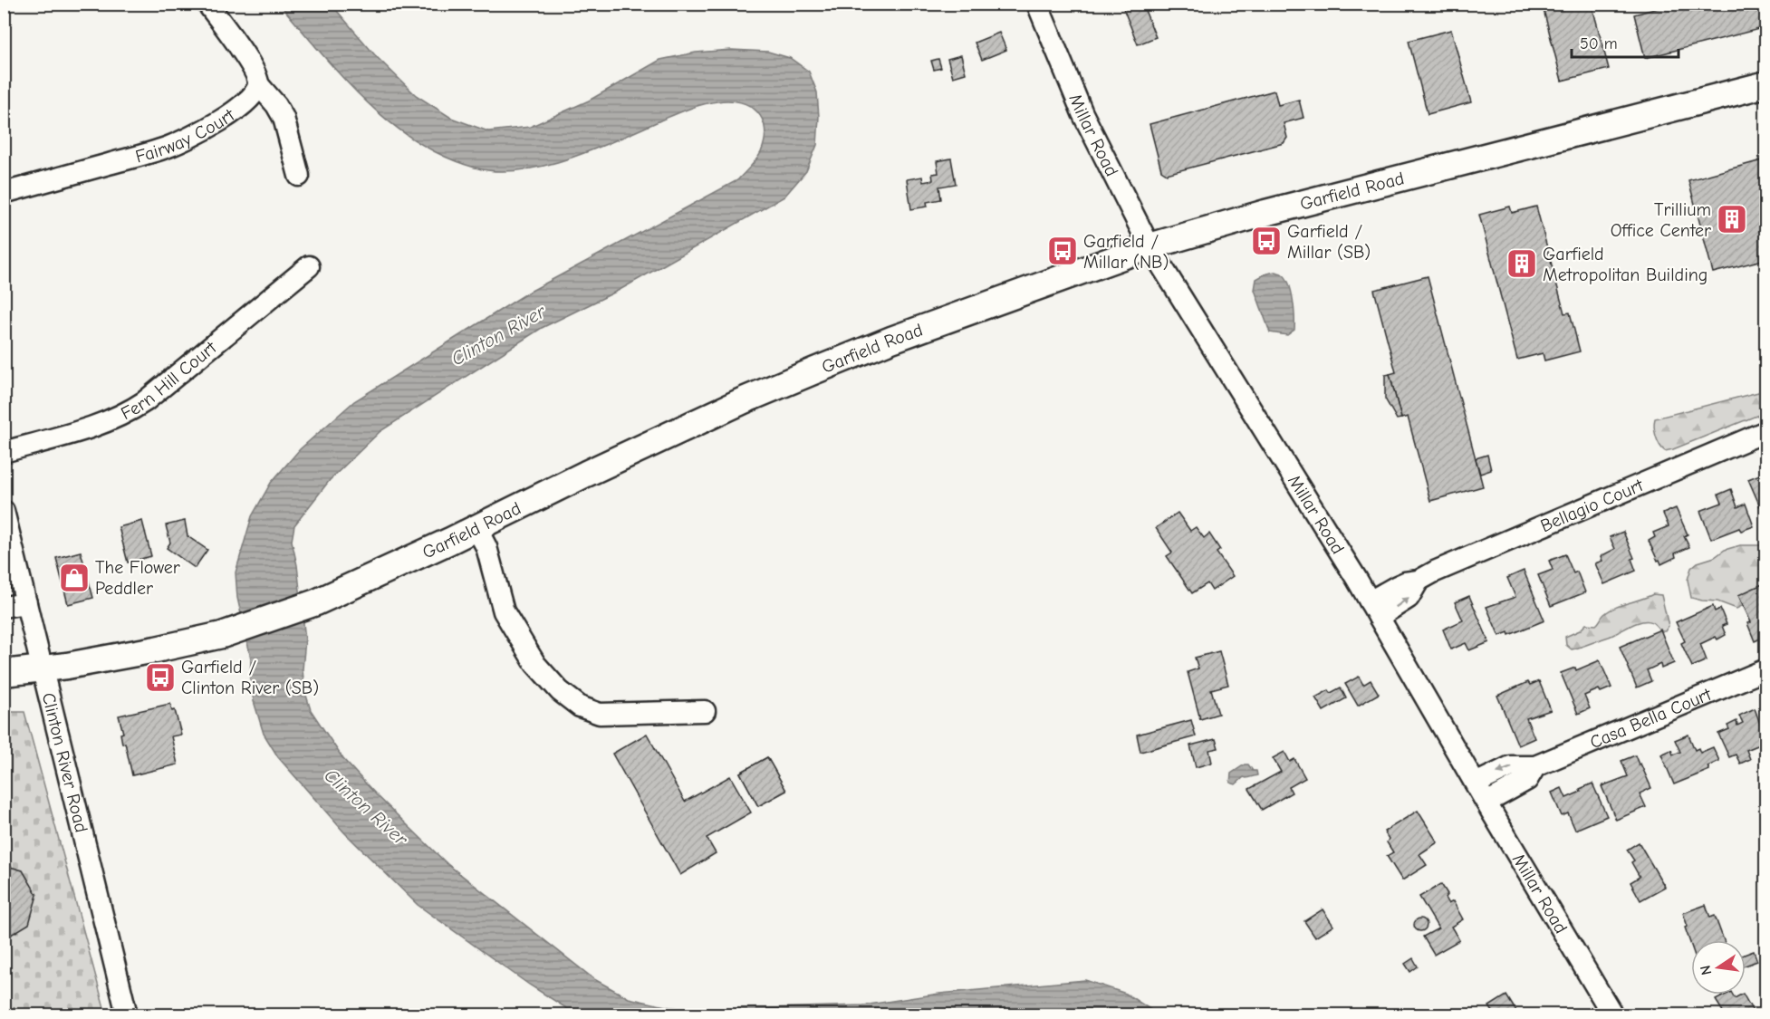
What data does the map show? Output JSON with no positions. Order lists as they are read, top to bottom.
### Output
{
  "streets": {
    "main road": ["Garfield Road"],
    "street": [
      "Fairway Court",
      "Millar Road",
      "Fern Hill Court",
      "Bellagio Court",
      "Casa Bella Court",
      "Clinton River Road"
    ]
  },
  "crossings": [
    ["Millar Road", "Garfield Road"],
    ["Millar Road", "Bellagio Court"],
    ["Millar Road", "Casa Bella Court"],
    ["Garfield Road", "Clinton River Road"]
  ],
  "water": ["Clinton River"],
  "places": {
    "building": ["Trillium Office Center", "Garfield Metropolitan Building"],
    "bus stop": ["Garfield / Millar (SB)", "Garfield / Millar (NB)", "Garfield / Clinton River (SB)"],
    "shop": ["The Flower Peddler"]
  },
  "scale_bar": "50 m",
  "north": "left"
}
